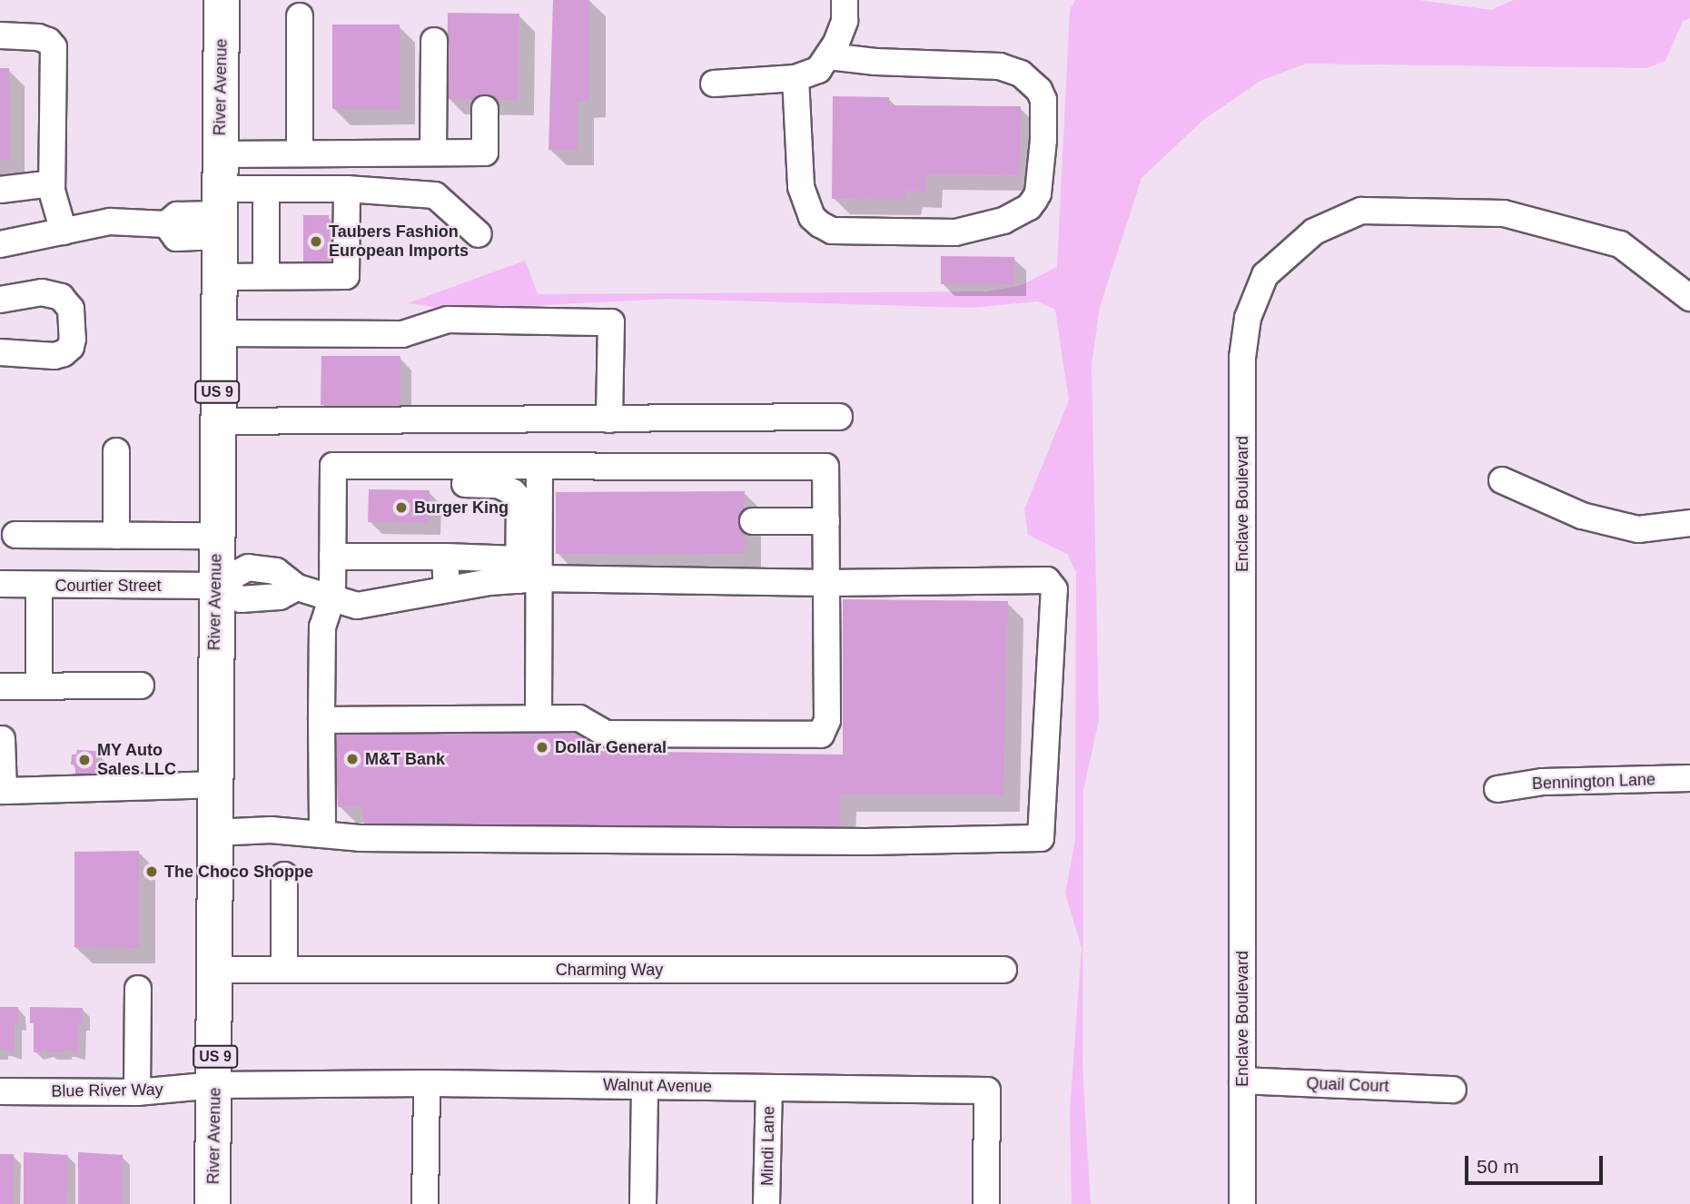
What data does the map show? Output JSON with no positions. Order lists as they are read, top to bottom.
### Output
{
  "streets": {
    "highway": ["River Avenue", "US 9"],
    "street": [
      "Enclave Boulevard",
      "Courtier Street",
      "Bennington Lane",
      "Charming Way",
      "Quail Court",
      "Walnut Avenue",
      "Blue River Way",
      "Mindi Lane"
    ]
  },
  "crossings": [
    ["River Avenue", "Courtier Street"],
    ["River Avenue", "Charming Way"],
    ["River Avenue", "Walnut Avenue"],
    ["River Avenue", "Blue River Way"],
    ["Enclave Boulevard", "Quail Court"],
    ["Walnut Avenue", "Blue River Way"],
    ["Walnut Avenue", "Mindi Lane"]
  ],
  "places": [
    "Taubers Fashion European Imports",
    "Burger King",
    "Dollar General",
    "M&T Bank",
    "MY Auto Sales LLC",
    "The Choco Shoppe"
  ],
  "scale_bar": "50 m"
}
